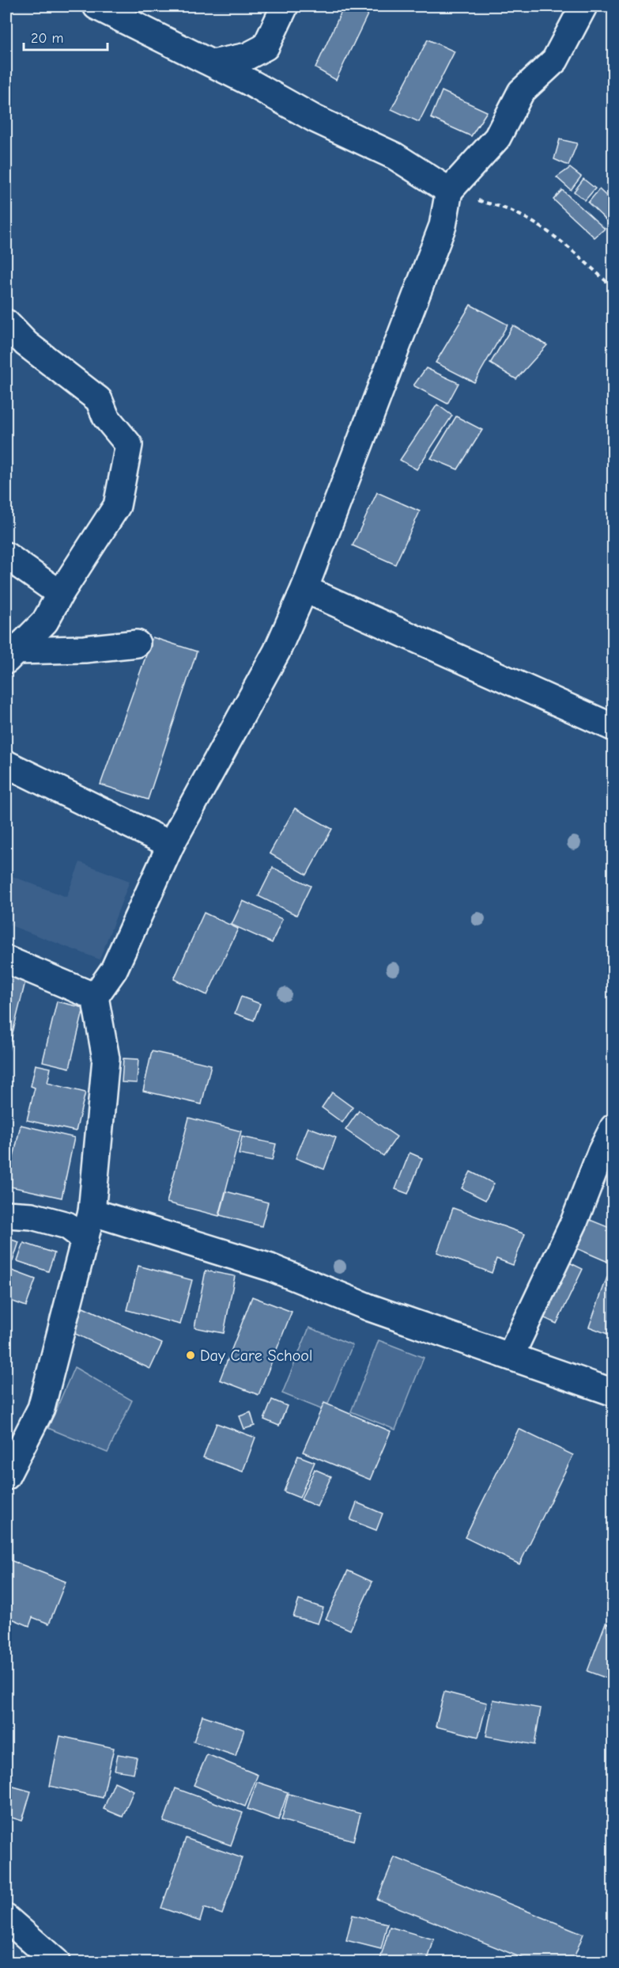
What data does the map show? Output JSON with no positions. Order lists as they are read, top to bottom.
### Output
{
  "places": ["Day Care School"],
  "scale_bar": "20 m"
}
